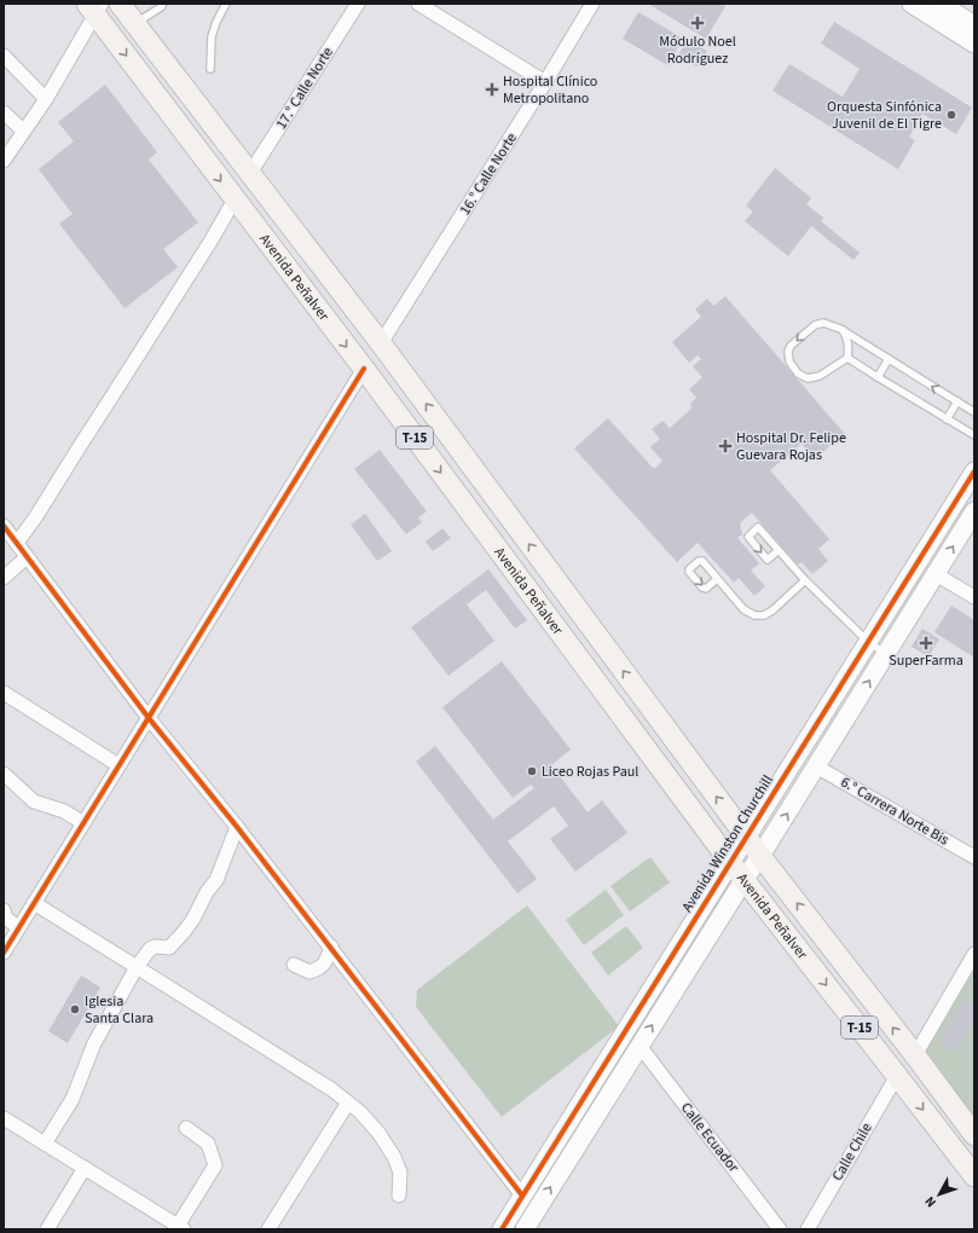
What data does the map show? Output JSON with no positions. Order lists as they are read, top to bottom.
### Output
{
  "streets": {
    "main road": ["Avenida Peñalver", "T-15"],
    "street": [
      "17.° Calle Norte",
      "16.° Calle Norte",
      "6.° Carrera Norte Bis",
      "Avenida Winston Churchill",
      "Calle Ecuador",
      "Calle Chile"
    ]
  },
  "crossings": [
    ["17.° Calle Norte", "Avenida Peñalver"],
    ["16.° Calle Norte", "Avenida Peñalver"],
    ["Avenida Peñalver", "Avenida Winston Churchill"],
    ["Avenida Peñalver", "Calle Chile"]
  ],
  "places": {
    "health": [
      "Módulo Noel Rodríguez",
      "Hospital Clínico Metropolitano",
      "Hospital Dr. Felipe Guevara Rojas",
      "SuperFarma"
    ],
    "other": ["Orquesta Sinfónica Juvenil de El Tigre", "Liceo Rojas Paul", "Iglesia Santa Clara"]
  },
  "north": "bottom left"
}
